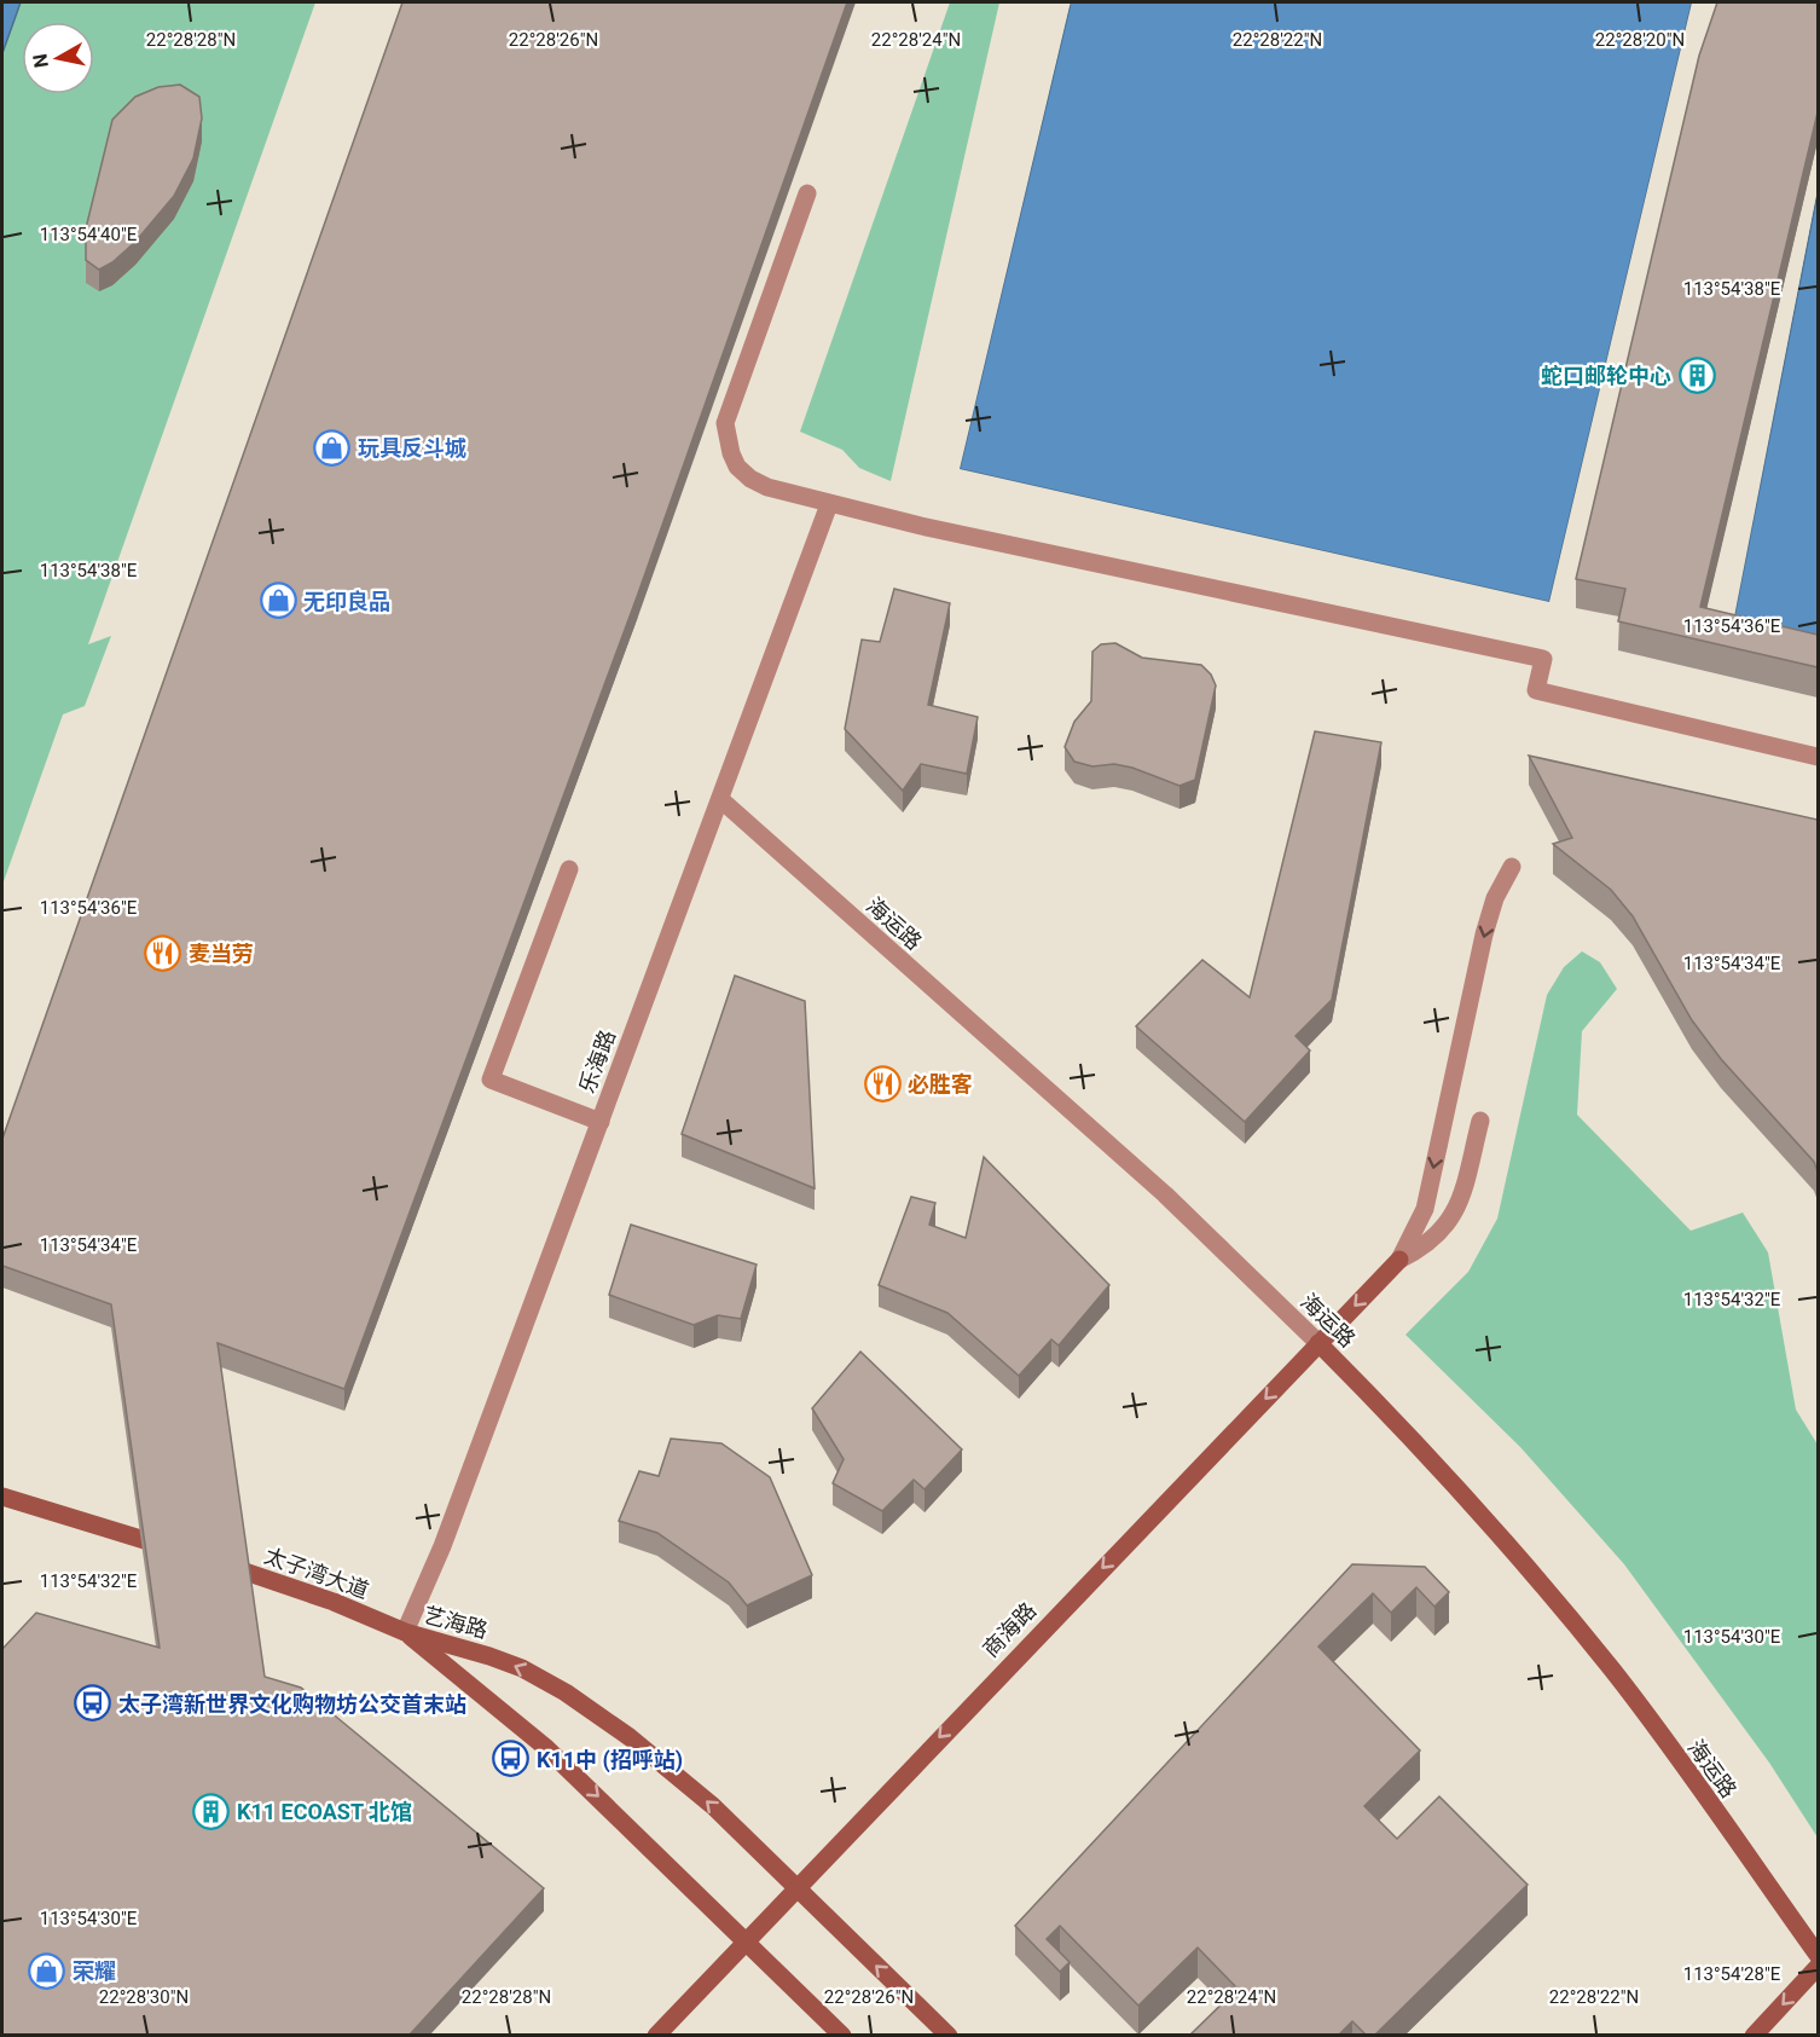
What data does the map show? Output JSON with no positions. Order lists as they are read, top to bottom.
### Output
{
  "streets": {
    "street": [
      "海运路",
      "乐海路",
      "太子湾大道",
      "艺海路",
      "商海路"
    ]
  },
  "crossings": [
    ["海运路", "乐海路"],
    ["海运路", "商海路"],
    ["乐海路", "太子湾大道"],
    ["乐海路", "艺海路"],
    ["太子湾大道", "艺海路"],
    ["艺海路", "商海路"]
  ],
  "one_way": ["商海路"],
  "places": {
    "building": ["蛇口邮轮中心", "K11 ECOAST 北馆"],
    "shop": ["玩具反斗城", "无印良品", "荣耀"],
    "restaurant": ["麦当劳", "必胜客"],
    "bus stop": ["太子湾新世界文化购物坊公交首末站", "K11中 (招呼站)"]
  },
  "north": "left",
  "coordinates": [
    "22°28'20\"N",
    "22°28'28\"N",
    "22°28'26\"N",
    "22°28'24\"N",
    "22°28'22\"N",
    "113°54'40\"E",
    "113°54'38\"E",
    "113°54'36\"E",
    "113°54'34\"E",
    "113°54'32\"E",
    "113°54'30\"E",
    "113°54'28\"E",
    "22°28'30\"N"
  ]
}
